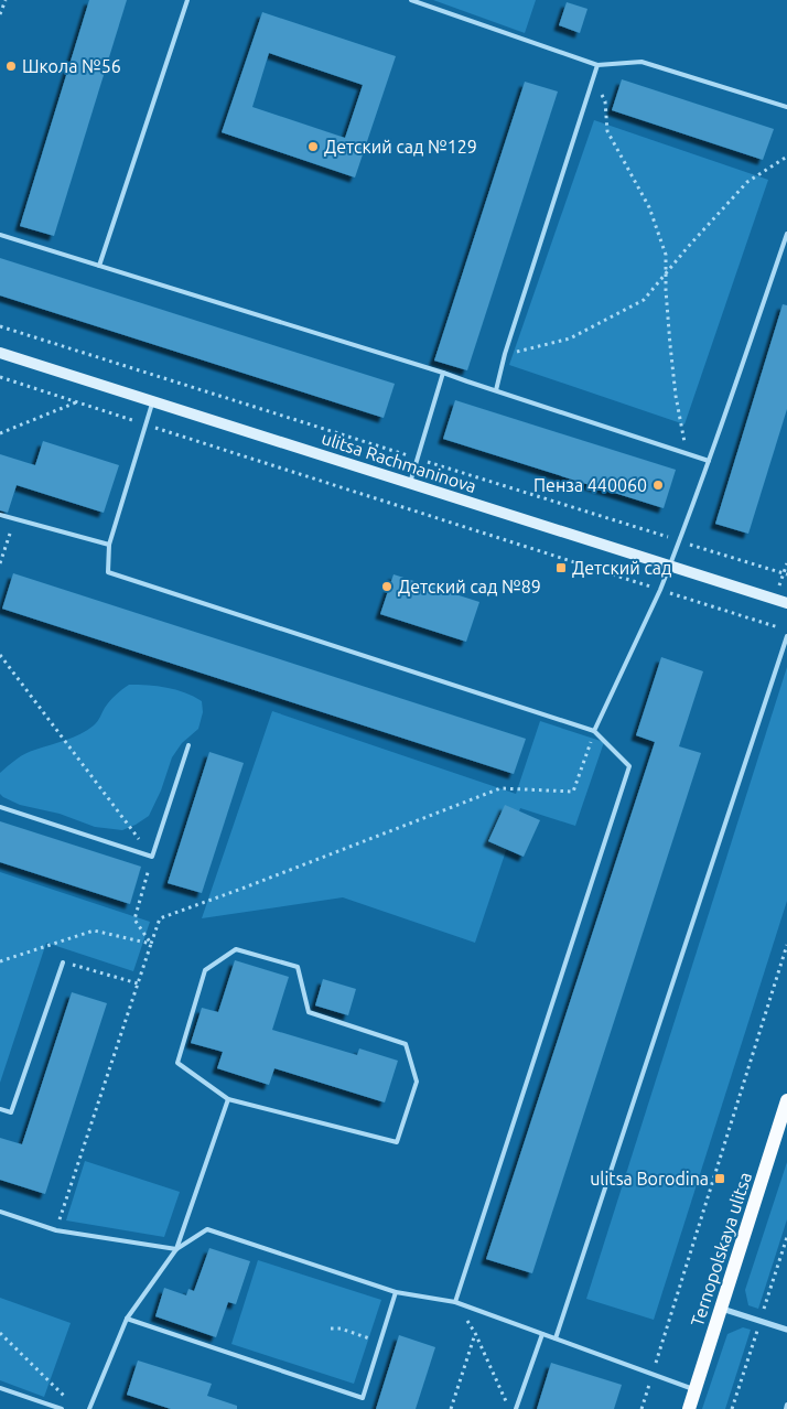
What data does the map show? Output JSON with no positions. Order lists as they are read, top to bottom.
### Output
{
  "streets": {
    "main road": ["ulitsa Rachmaninova", "Ternopolskaya ulitsa"]
  },
  "places": {
    "other": [
      "Школа №56",
      "Детский сад №129",
      "Пенза 440060",
      "Детский сад №89"
    ],
    "transit": ["Детский сад", "ulitsa Borodina"]
  }
}
